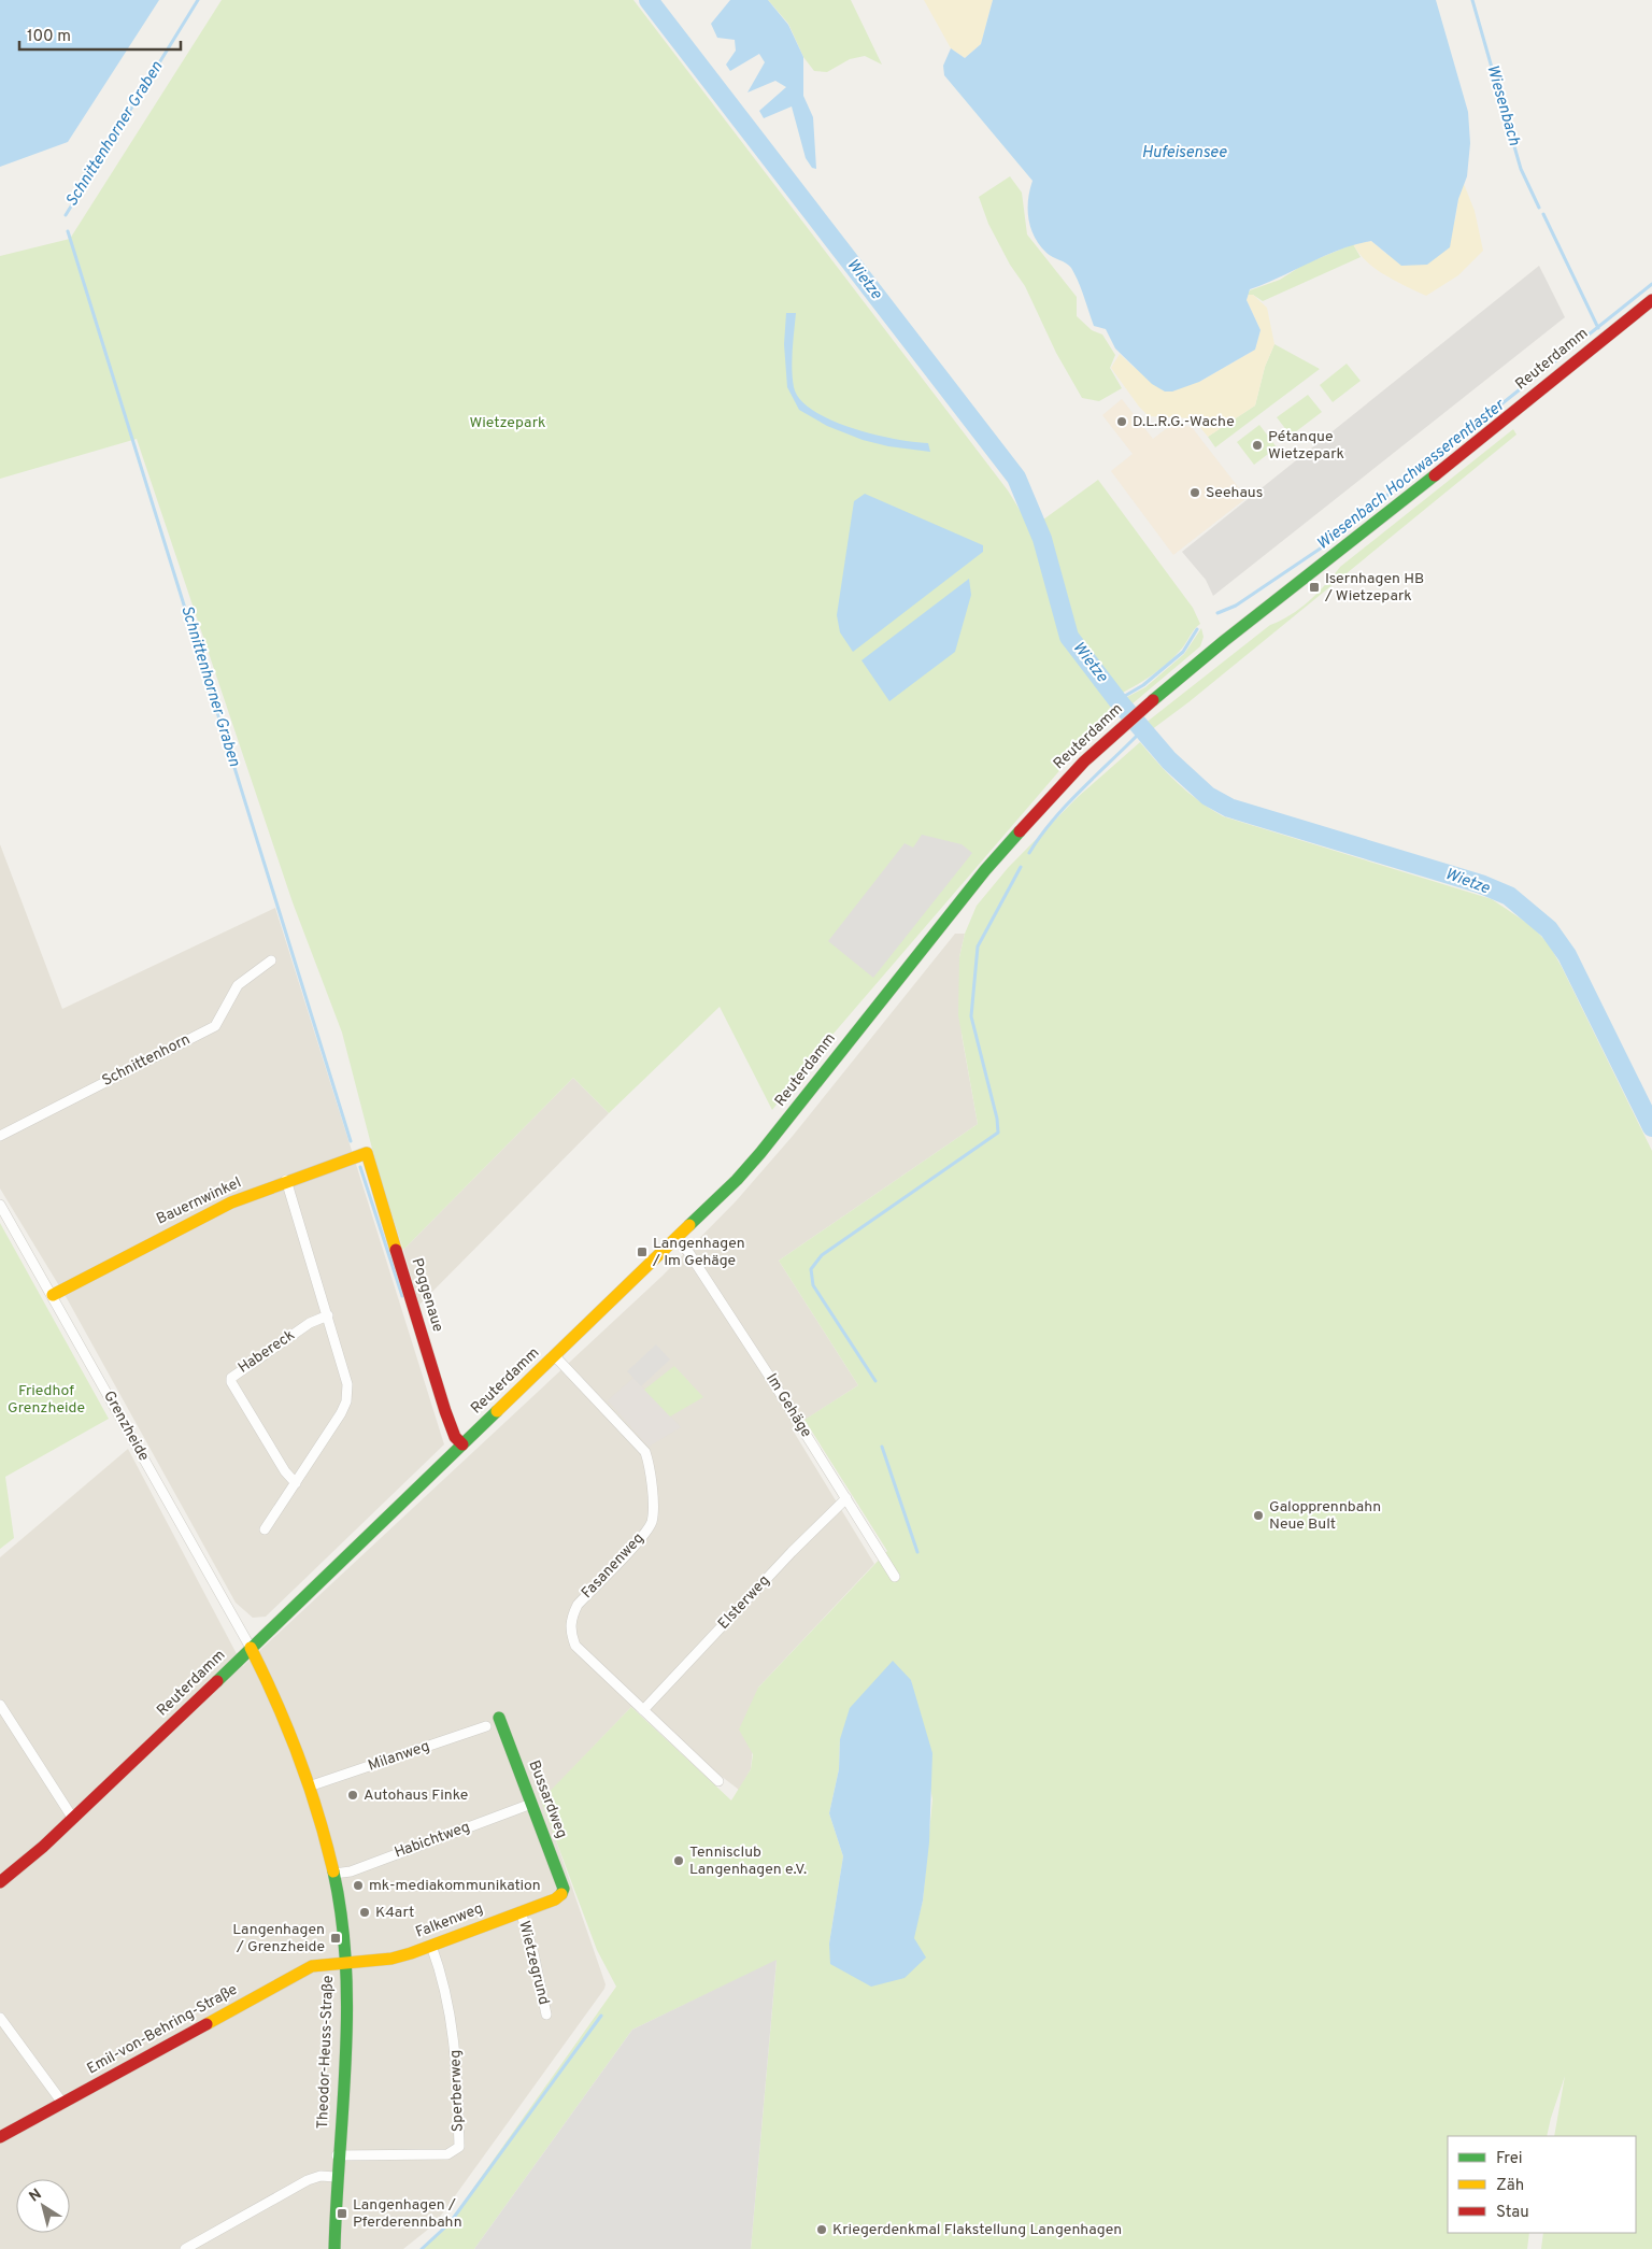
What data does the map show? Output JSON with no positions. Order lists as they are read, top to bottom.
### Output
{
  "streets": {
    "street": [
      "Reuterdamm",
      "Schnittenhorn",
      "Bauernwinkel",
      "Poggenaue",
      "Habereck",
      "Im Gehäge",
      "Grenzheide",
      "Fasanenweg",
      "Elsterweg",
      "Milanweg",
      "Bussardweg",
      "Habichtweg",
      "Falkenweg",
      "Wietzegrund",
      "Emil-von-Behring-Straße",
      "Theodor-Heuss-Straße",
      "Sperberweg"
    ]
  },
  "crossings": [
    ["Reuterdamm", "Poggenaue"],
    ["Reuterdamm", "Im Gehäge"],
    ["Reuterdamm", "Grenzheide"],
    ["Reuterdamm", "Fasanenweg"],
    ["Reuterdamm", "Theodor-Heuss-Straße"],
    ["Bauernwinkel", "Poggenaue"],
    ["Bauernwinkel", "Grenzheide"],
    ["Im Gehäge", "Elsterweg"],
    ["Grenzheide", "Theodor-Heuss-Straße"],
    ["Fasanenweg", "Elsterweg"],
    ["Milanweg", "Theodor-Heuss-Straße"],
    ["Bussardweg", "Habichtweg"],
    ["Bussardweg", "Falkenweg"],
    ["Habichtweg", "Theodor-Heuss-Straße"],
    ["Falkenweg", "Wietzegrund"],
    ["Falkenweg", "Emil-von-Behring-Straße"],
    ["Falkenweg", "Theodor-Heuss-Straße"],
    ["Falkenweg", "Sperberweg"],
    ["Emil-von-Behring-Straße", "Theodor-Heuss-Straße"],
    ["Theodor-Heuss-Straße", "Sperberweg"]
  ],
  "water": [
    "Wiesenbach",
    "Schnittenhorner Graben",
    "Hufeisensee",
    "Wietze",
    "Wiesenbach Hochwasserentlaster"
  ],
  "parks": ["Wietzepark", "Friedhof Grenzheide"],
  "places": {
    "other": [
      "D.L.R.G.-Wache",
      "Pétanque Wietzepark",
      "Seehaus",
      "Galopprennbahn Neue Bult",
      "Autohaus Finke",
      "Tennisclub Langenhagen e.V.",
      "mk-mediakommunikation",
      "K4art",
      "Kriegerdenkmal Flakstellung Langenhagen"
    ],
    "transit": [
      "Isernhagen HB / Wietzepark",
      "Langenhagen / Im Gehäge",
      "Langenhagen / Grenzheide",
      "Langenhagen / Pferderennbahn"
    ]
  },
  "legend": ["Frei", "Zäh", "Stau"],
  "scale_bar": "100 m",
  "north": "top left"
}
